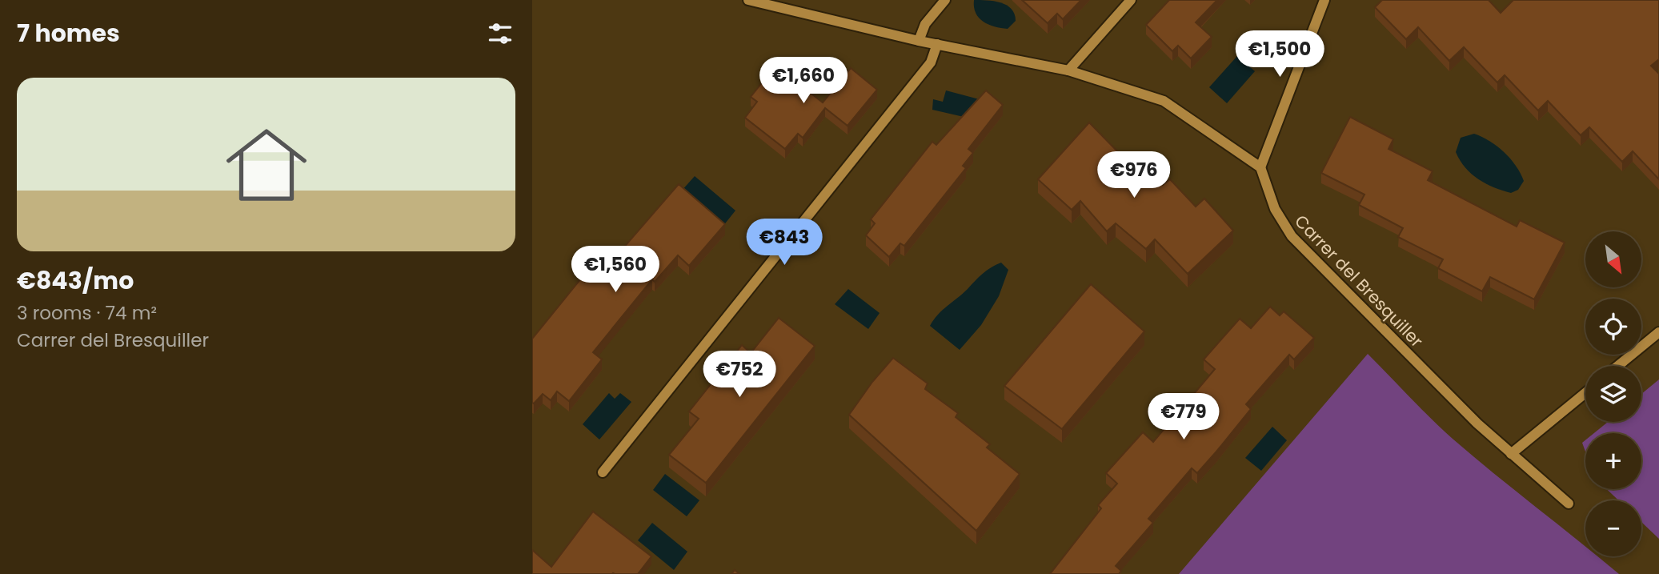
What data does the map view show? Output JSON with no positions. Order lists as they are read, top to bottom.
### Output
{
  "streets": {
    "street": ["Carrer del Bresquiller"]
  },
  "north": "bottom right",
  "page": {
    "heading": "7 homes",
    "price": [
      "€1,500",
      "€1,660",
      "€976",
      "€843",
      "€1,560",
      "€752",
      "€779"
    ],
    "list": [
      {
        "name": "€843/mo",
        "note": "3 rooms · 74 m² · Carrer del Bresquiller"
      }
    ],
    "map_buttons": ["+", "−"]
  }
}
